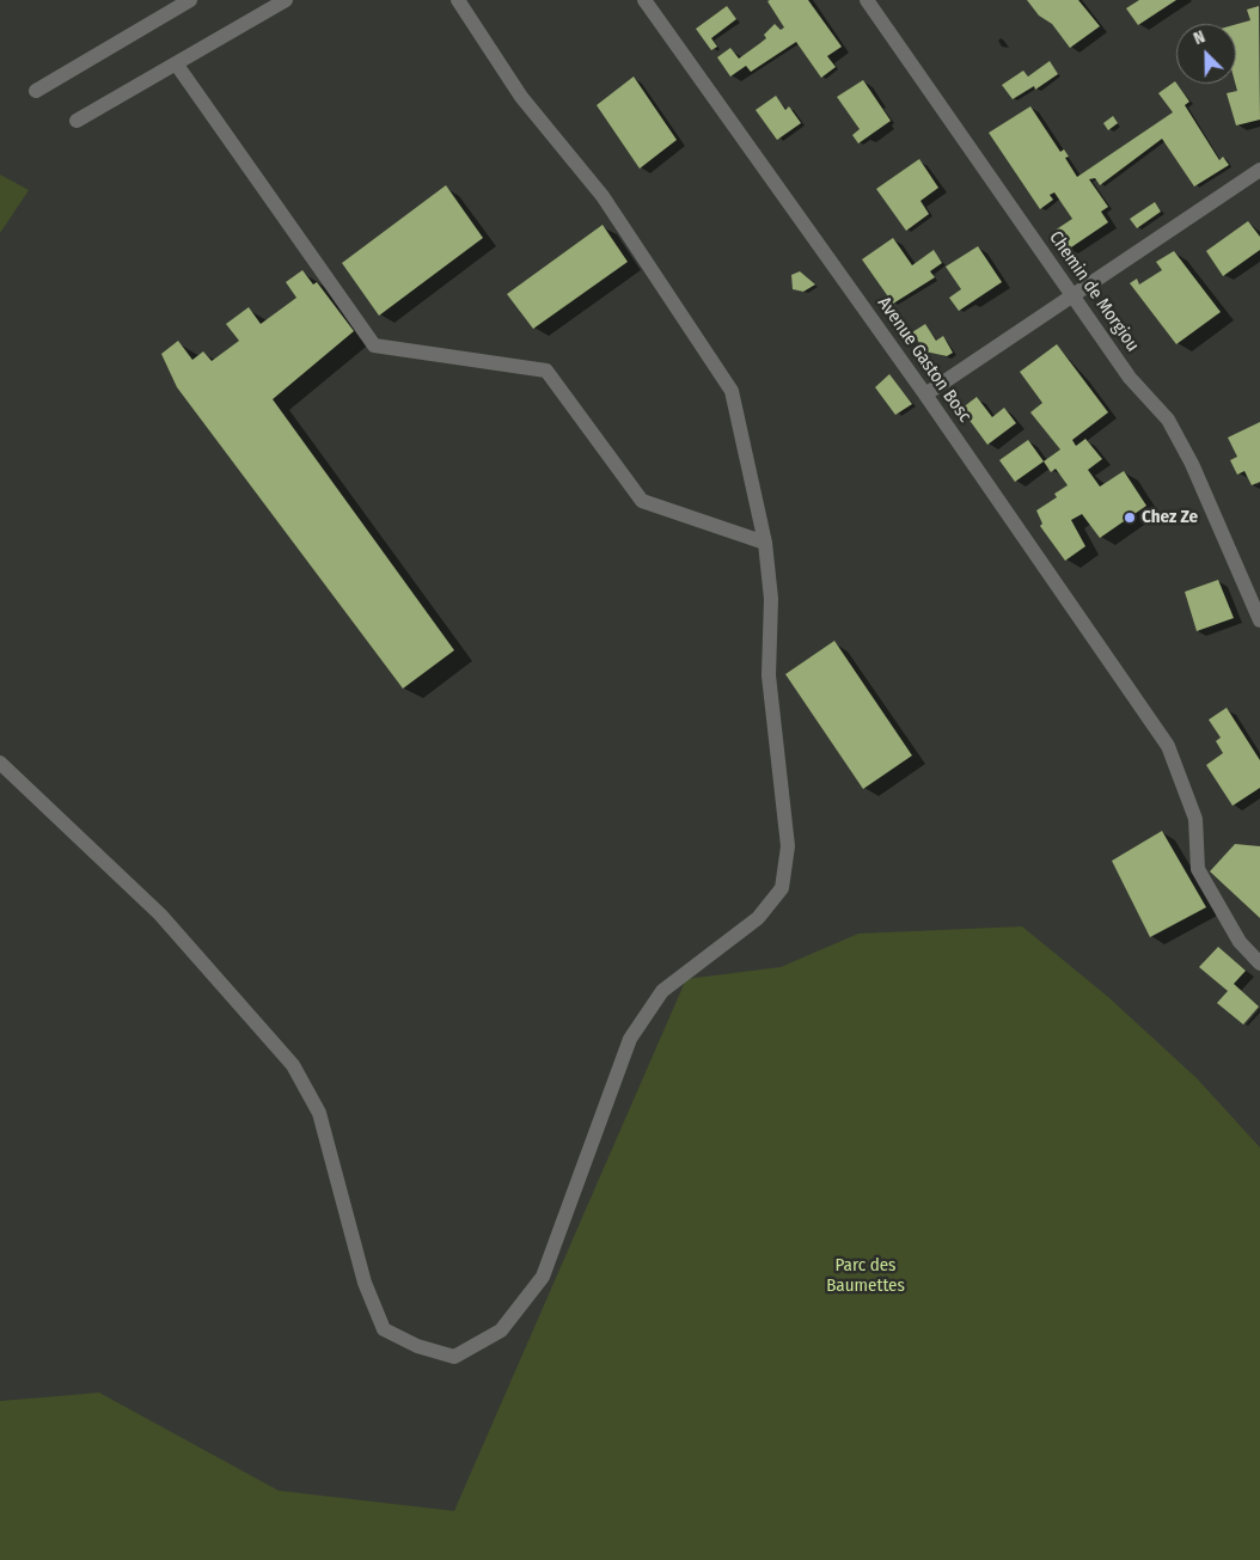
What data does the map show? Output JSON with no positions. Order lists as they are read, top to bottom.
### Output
{
  "streets": {
    "street": ["Chemin de Morgiou", "Avenue Gaston Bosc"]
  },
  "parks": ["Parc des Baumettes"],
  "places": ["Chez Ze"],
  "north": "top left"
}
